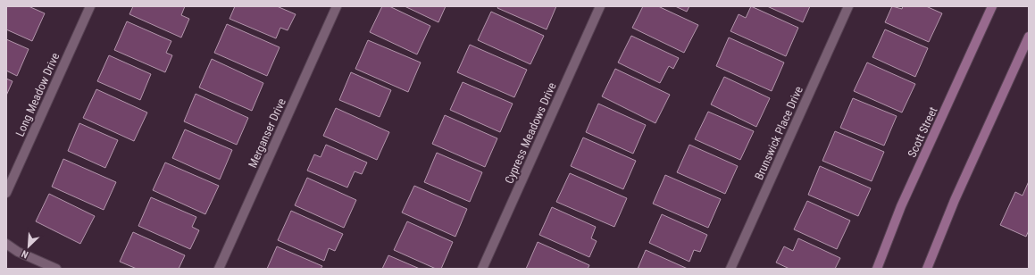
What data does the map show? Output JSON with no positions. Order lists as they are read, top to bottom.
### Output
{
  "streets": {
    "main road": ["Scott Street"],
    "street": [
      "Long Meadow Drive",
      "Merganser Drive",
      "Cypress Meadows Drive",
      "Brunswick Place Drive"
    ]
  },
  "north": "bottom left"
}
